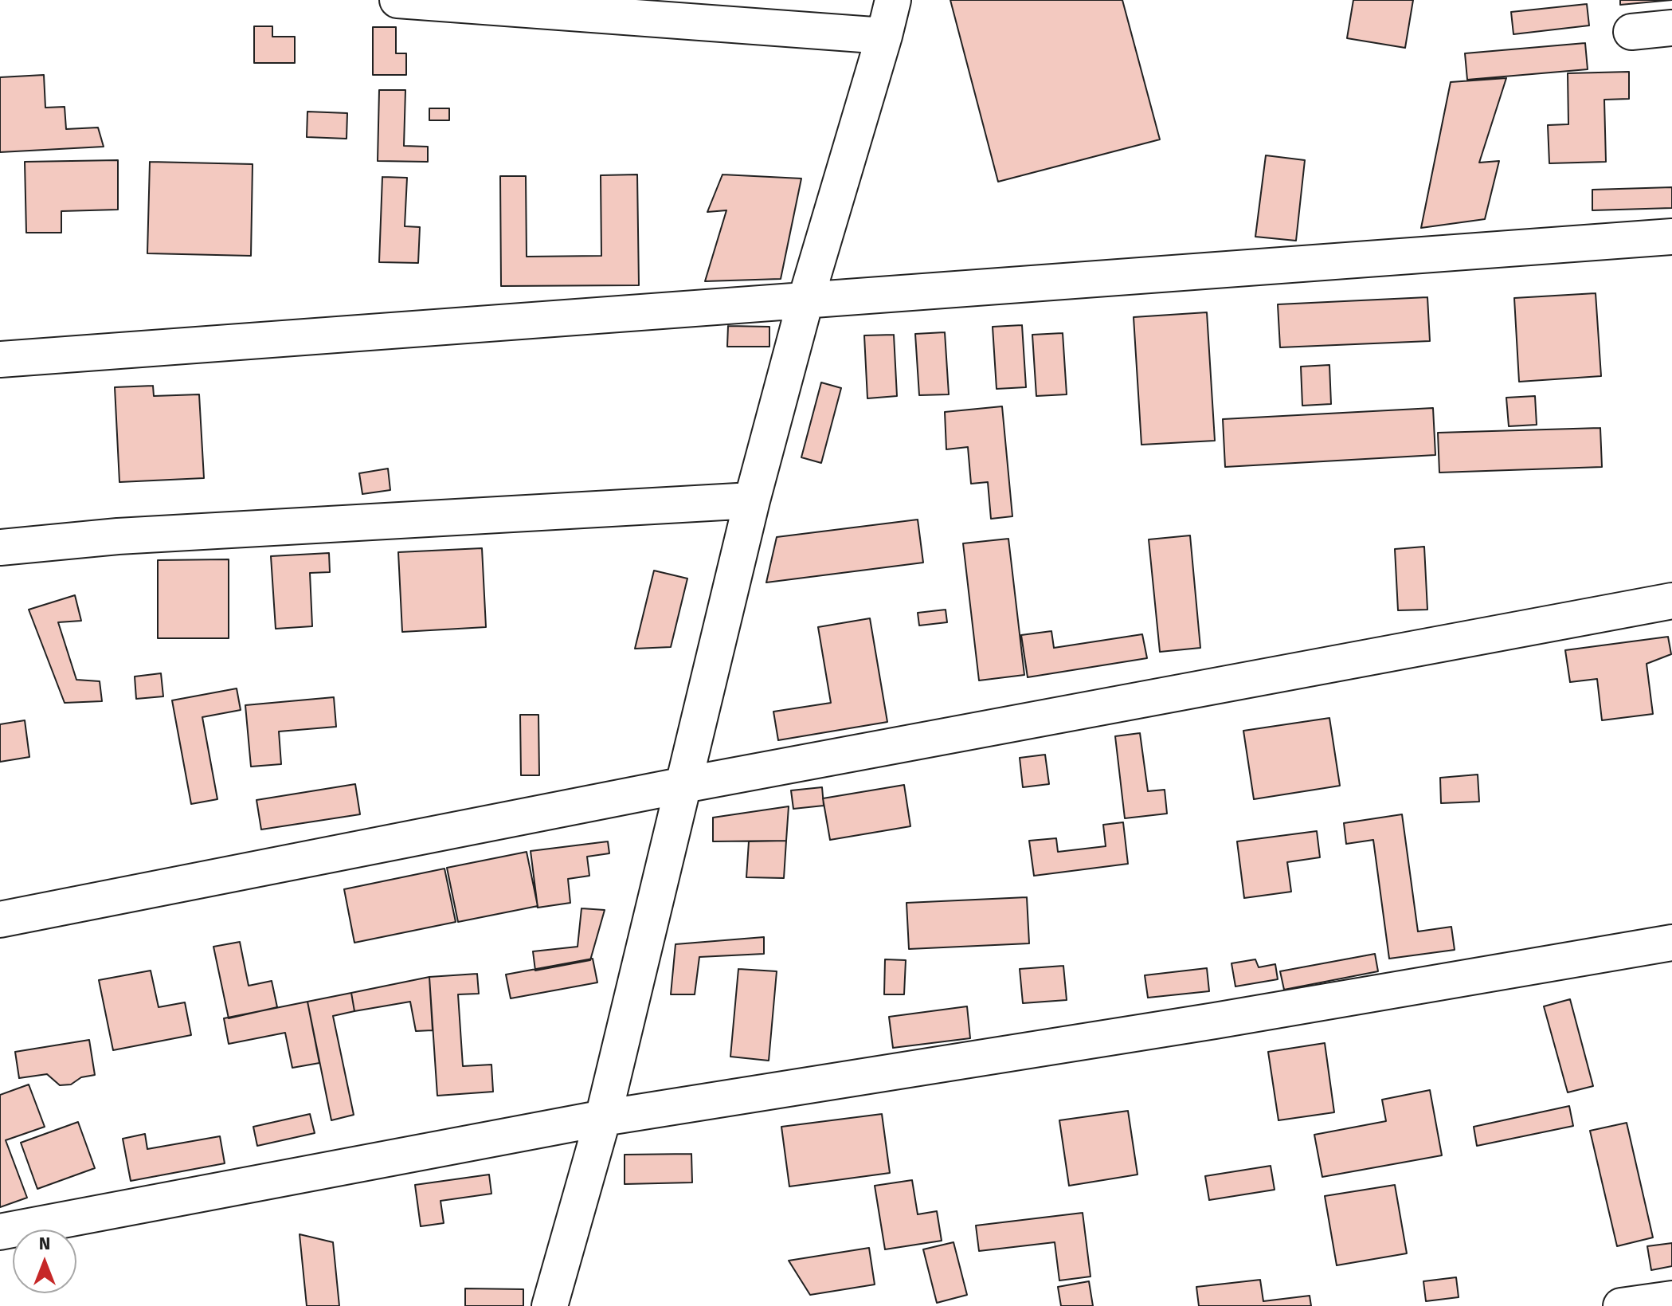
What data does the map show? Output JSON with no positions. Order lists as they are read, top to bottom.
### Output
{
  "north": "top"
}
